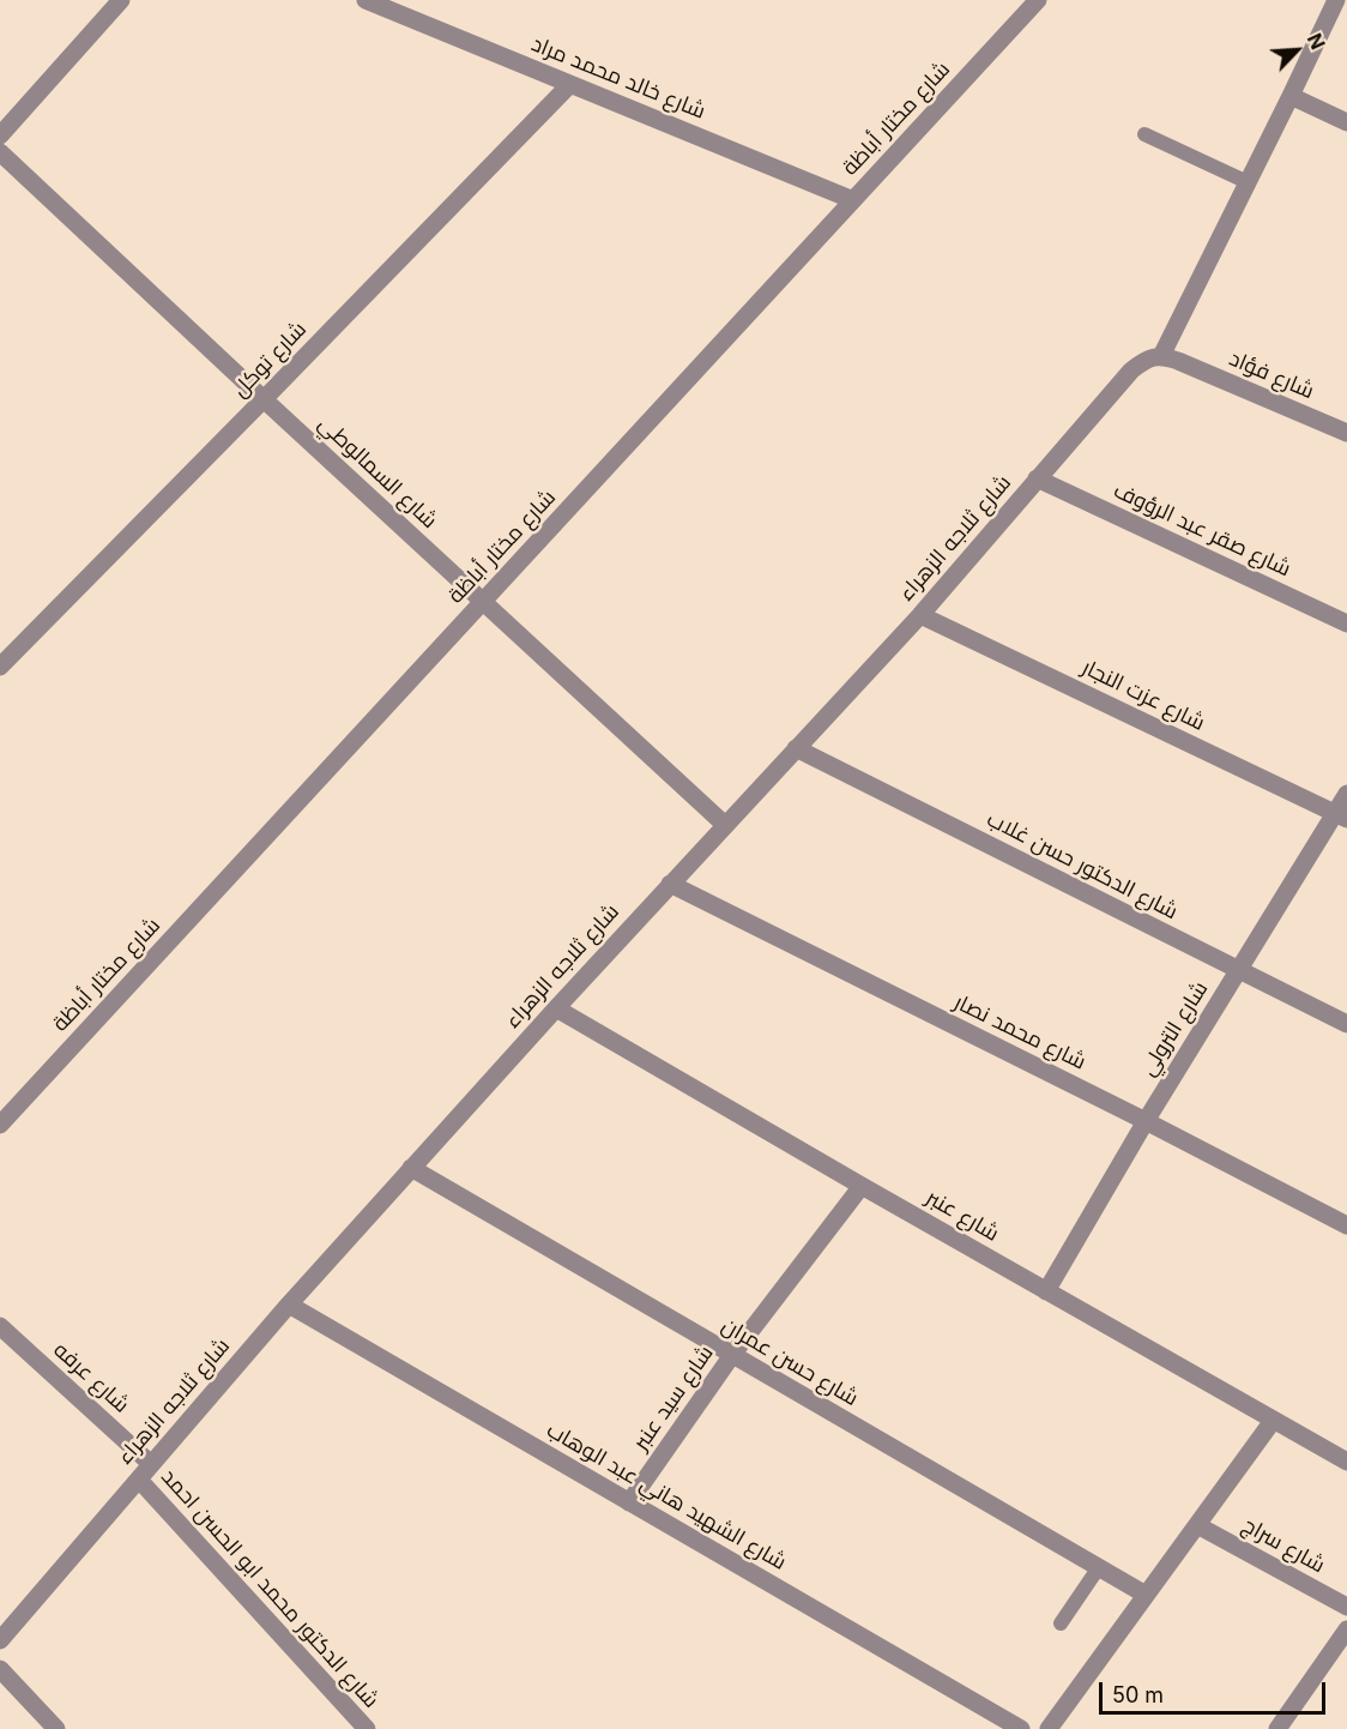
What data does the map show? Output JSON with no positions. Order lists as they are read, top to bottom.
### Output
{
  "streets": {
    "street": [
      "شارع خالد محمد مراد",
      "شارع مختار أباظة",
      "شارع توكل",
      "شارع فؤاد",
      "شارع السمالوطي",
      "شارع صقر عبد الرؤوف",
      "شارع ثلاجه الزهراء",
      "شارع عزت النجار",
      "شارع الدكتور حسن غلاب",
      "شارع الترولي",
      "شارع محمد نصار",
      "شارع عنبر",
      "شارع حسن عمران",
      "شارع عرفه",
      "شارع سيد عنبر",
      "شارع الشهيد هاني عبد الوهاب",
      "شارع سراج",
      "شارع الدكتور محمد ابو الحسن احمد"
    ]
  },
  "crossings": [
    ["شارع خالد محمد مراد", "شارع مختار أباظة"],
    ["شارع خالد محمد مراد", "شارع توكل"],
    ["شارع مختار أباظة", "شارع السمالوطي"],
    ["شارع توكل", "شارع السمالوطي"],
    ["شارع فؤاد", "شارع ثلاجه الزهراء"],
    ["شارع السمالوطي", "شارع ثلاجه الزهراء"],
    ["شارع صقر عبد الرؤوف", "شارع ثلاجه الزهراء"],
    ["شارع ثلاجه الزهراء", "شارع عزت النجار"],
    ["شارع ثلاجه الزهراء", "شارع الدكتور حسن غلاب"],
    ["شارع ثلاجه الزهراء", "شارع محمد نصار"],
    ["شارع ثلاجه الزهراء", "شارع عنبر"],
    ["شارع ثلاجه الزهراء", "شارع حسن عمران"],
    ["شارع ثلاجه الزهراء", "شارع عرفه"],
    ["شارع ثلاجه الزهراء", "شارع الشهيد هاني عبد الوهاب"],
    ["شارع ثلاجه الزهراء", "شارع الدكتور محمد ابو الحسن احمد"],
    ["شارع عزت النجار", "شارع الترولي"],
    ["شارع الدكتور حسن غلاب", "شارع الترولي"],
    ["شارع الترولي", "شارع محمد نصار"],
    ["شارع الترولي", "شارع عنبر"],
    ["شارع عنبر", "شارع سيد عنبر"],
    ["شارع حسن عمران", "شارع سيد عنبر"],
    ["شارع سيد عنبر", "شارع الشهيد هاني عبد الوهاب"]
  ],
  "scale_bar": "50 m",
  "north": "top right"
}
